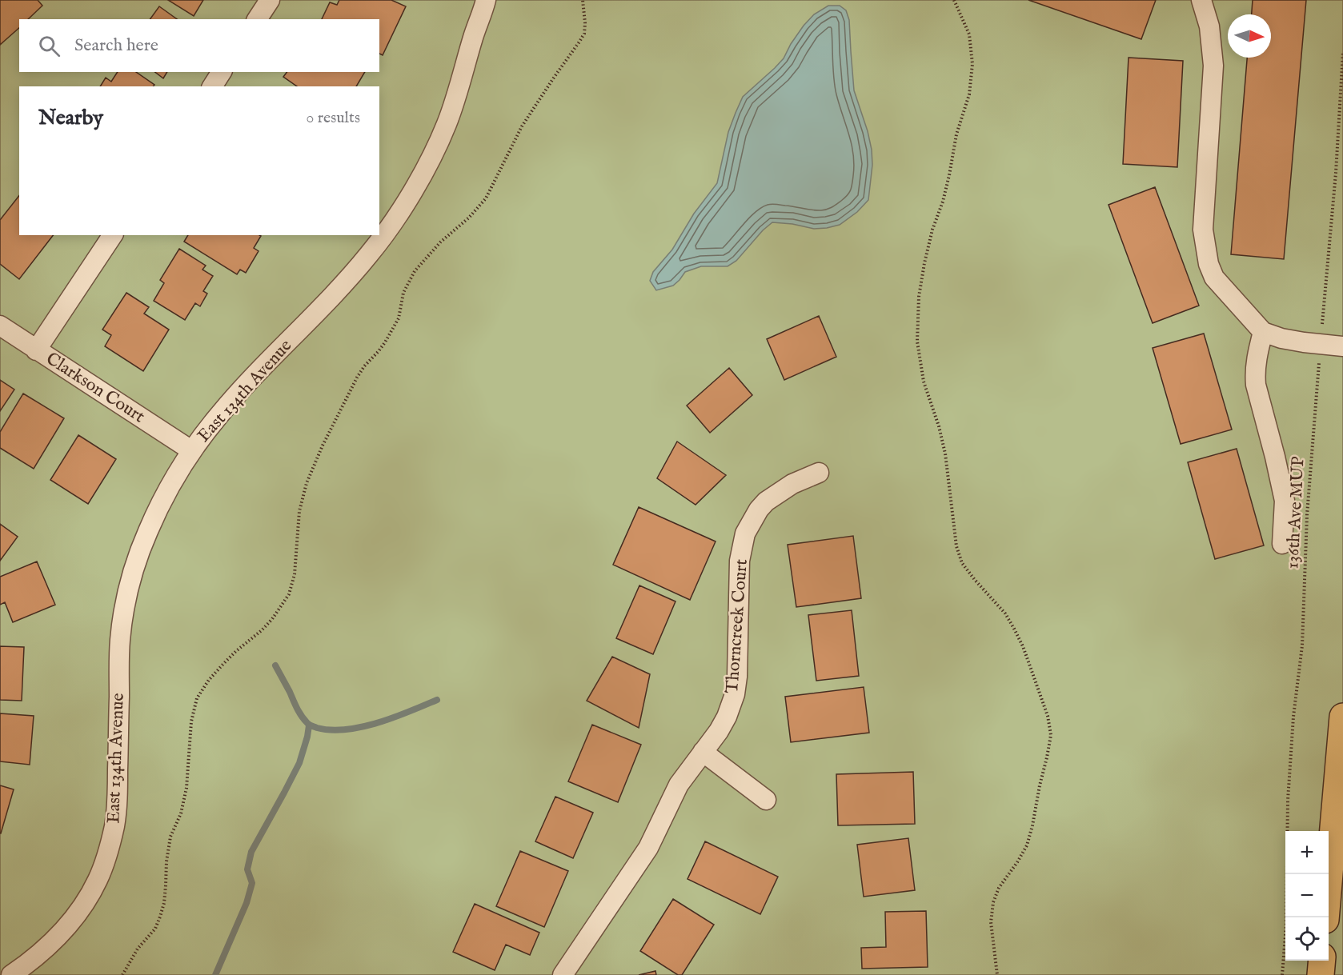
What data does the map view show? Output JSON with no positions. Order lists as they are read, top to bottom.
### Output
{
  "streets": {
    "street": ["Clarkson Court", "East 134th Avenue", "Thorncreek Court"],
    "path": ["136th Ave MUP"]
  },
  "crossings": [
    ["Clarkson Court", "East 134th Avenue"]
  ],
  "north": "right",
  "page": {
    "search": "Search here",
    "heading": ["Nearby", "0 results"],
    "map_buttons": ["+", "−"]
  }
}
